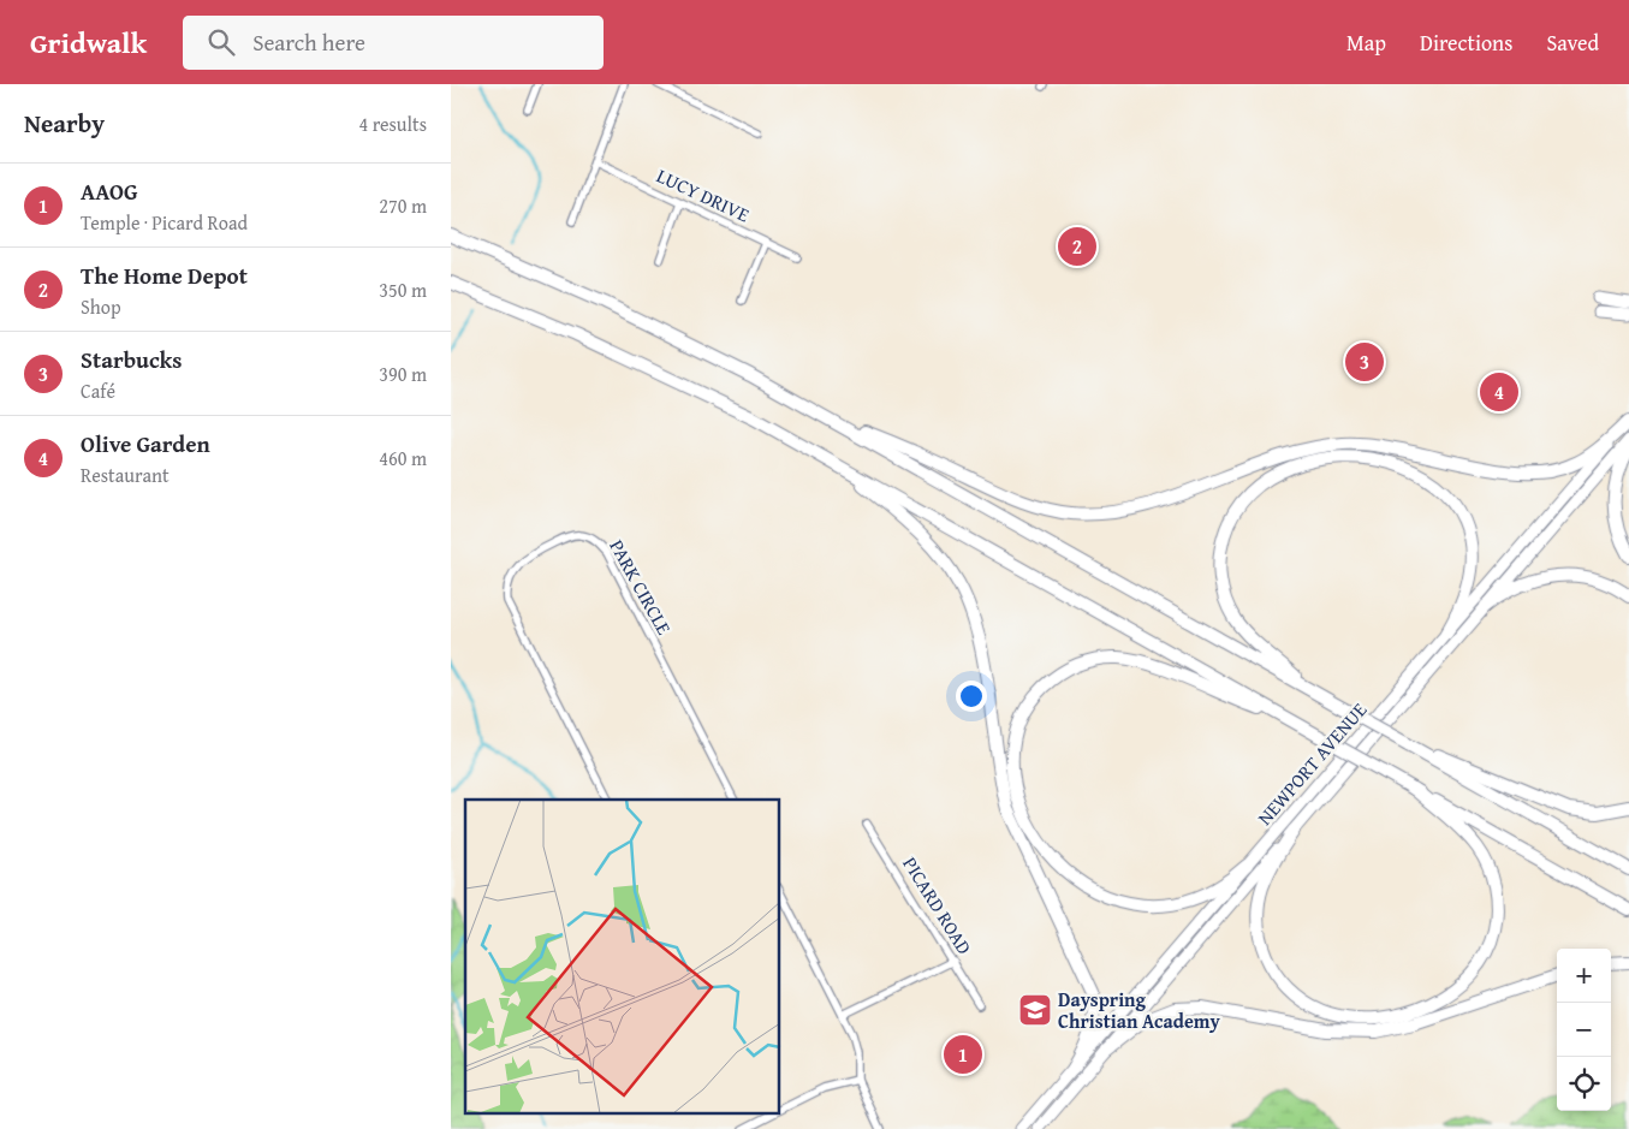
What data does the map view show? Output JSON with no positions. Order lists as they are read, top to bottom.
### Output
{
  "streets": {
    "main road": ["NEWPORT AVENUE"],
    "street": ["LUCY DRIVE", "PARK CIRCLE", "PICARD ROAD"]
  },
  "places": {
    "school or university": ["Dayspring Christian Academy"]
  },
  "page": {
    "header": "Gridwalk",
    "search": "Search here",
    "nav": ["Map", "Directions", "Saved"],
    "heading": ["Nearby", "4 results"],
    "list": [
      {
        "mark": "1",
        "name": "AAOG",
        "note": "Temple · Picard Road",
        "value": "270 m"
      },
      {
        "mark": "2",
        "name": "The Home Depot",
        "note": "Shop",
        "value": "350 m"
      },
      {
        "mark": "3",
        "name": "Starbucks",
        "note": "Café",
        "value": "390 m"
      },
      {
        "mark": "4",
        "name": "Olive Garden",
        "note": "Restaurant",
        "value": "460 m"
      }
    ],
    "pins": [
      "2",
      "3",
      "4",
      "1"
    ],
    "map_buttons": ["+", "−"]
  }
}
